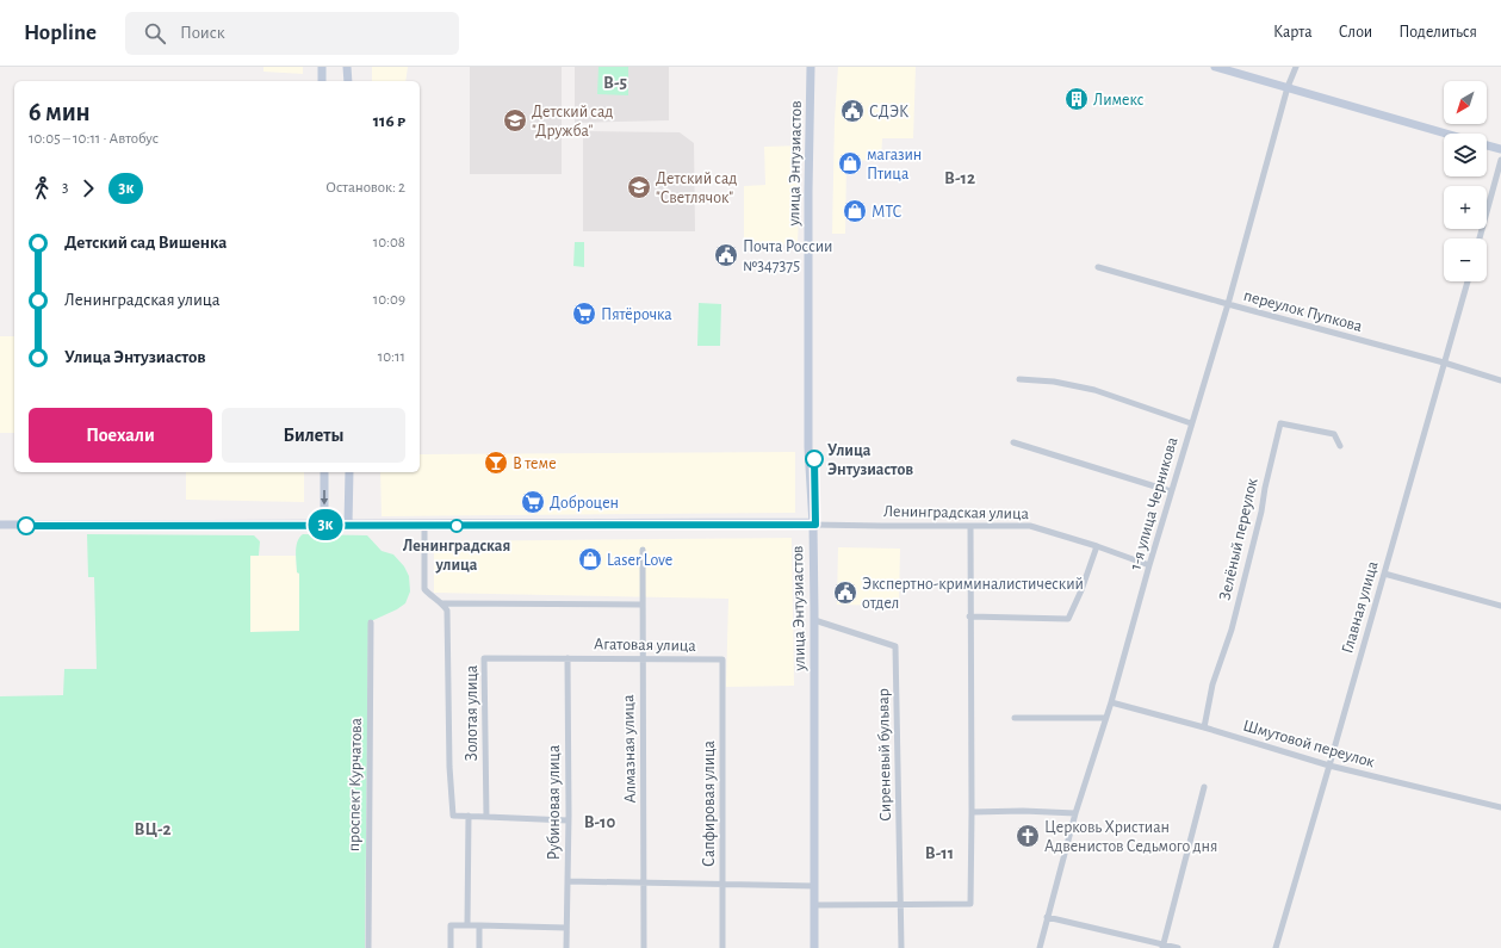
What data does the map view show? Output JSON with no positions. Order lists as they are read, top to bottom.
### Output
{
  "streets": {
    "street": [
      "улица Энтузиастов",
      "переулок Пупкова",
      "1-я улица Черникова",
      "Ленинградская улица",
      "Зелёный переулок",
      "Главная улица",
      "Агатовая улица",
      "Золотая улица",
      "Шмутовой переулок",
      "Алмазная улица",
      "Сиреневый бульвар",
      "проспект Курчатова",
      "Рубиновая улица",
      "Сапфировая улица"
    ]
  },
  "crossings": [
    ["улица Энтузиастов", "Ленинградская улица"],
    ["улица Энтузиастов", "Сиреневый бульвар"],
    ["переулок Пупкова", "1-я улица Черникова"],
    ["переулок Пупкова", "Главная улица"],
    ["1-я улица Черникова", "Ленинградская улица"],
    ["1-я улица Черникова", "Шмутовой переулок"],
    ["Зелёный переулок", "Шмутовой переулок"],
    ["Главная улица", "Шмутовой переулок"],
    ["Агатовая улица", "Золотая улица"],
    ["Агатовая улица", "Алмазная улица"],
    ["Агатовая улица", "Рубиновая улица"],
    ["Агатовая улица", "Сапфировая улица"],
    ["Золотая улица", "Рубиновая улица"]
  ],
  "districts": [
    "В-5",
    "В-12",
    "В-10",
    "ВЦ-2",
    "В-11"
  ],
  "places": {
    "building": ["Лимекс"],
    "public building": ["СДЭК", "Почта России №347375", "Экспертно-криминалистический отдел"],
    "school or university": ["Детский сад \"Дружба\"", "Детский сад \"Светлячок\""],
    "shop": ["магазин Птица", "МТС", "Laser Love"],
    "supermarket": ["Пятёрочка", "Доброцен"],
    "other": ["Улица Энтузиастов", "Ленинградская улица"],
    "bar": ["В теме"],
    "church": ["Церковь Христиан Адвенистов Седьмого дня"]
  },
  "lines": ["bus line 3к"],
  "north": "bottom left",
  "page": {
    "header": "Hopline",
    "search": "Поиск",
    "nav": ["Карта", "Слои", "Поделиться"],
    "on_map": "3к",
    "map_buttons": ["+", "−"],
    "heading": ["6 мин", "10:05 – 10:11 · Автобус", "116 ₽"],
    "legs": ["3", "3к", "Остановок: 2"],
    "list": [
      {
        "name": "Детский сад Вишенка",
        "value": "10:08"
      },
      {
        "name": "Ленинградская улица",
        "value": "10:09"
      },
      {
        "name": "Улица Энтузиастов",
        "value": "10:11"
      }
    ],
    "buttons": ["Поехали", "Билеты"]
  }
}
